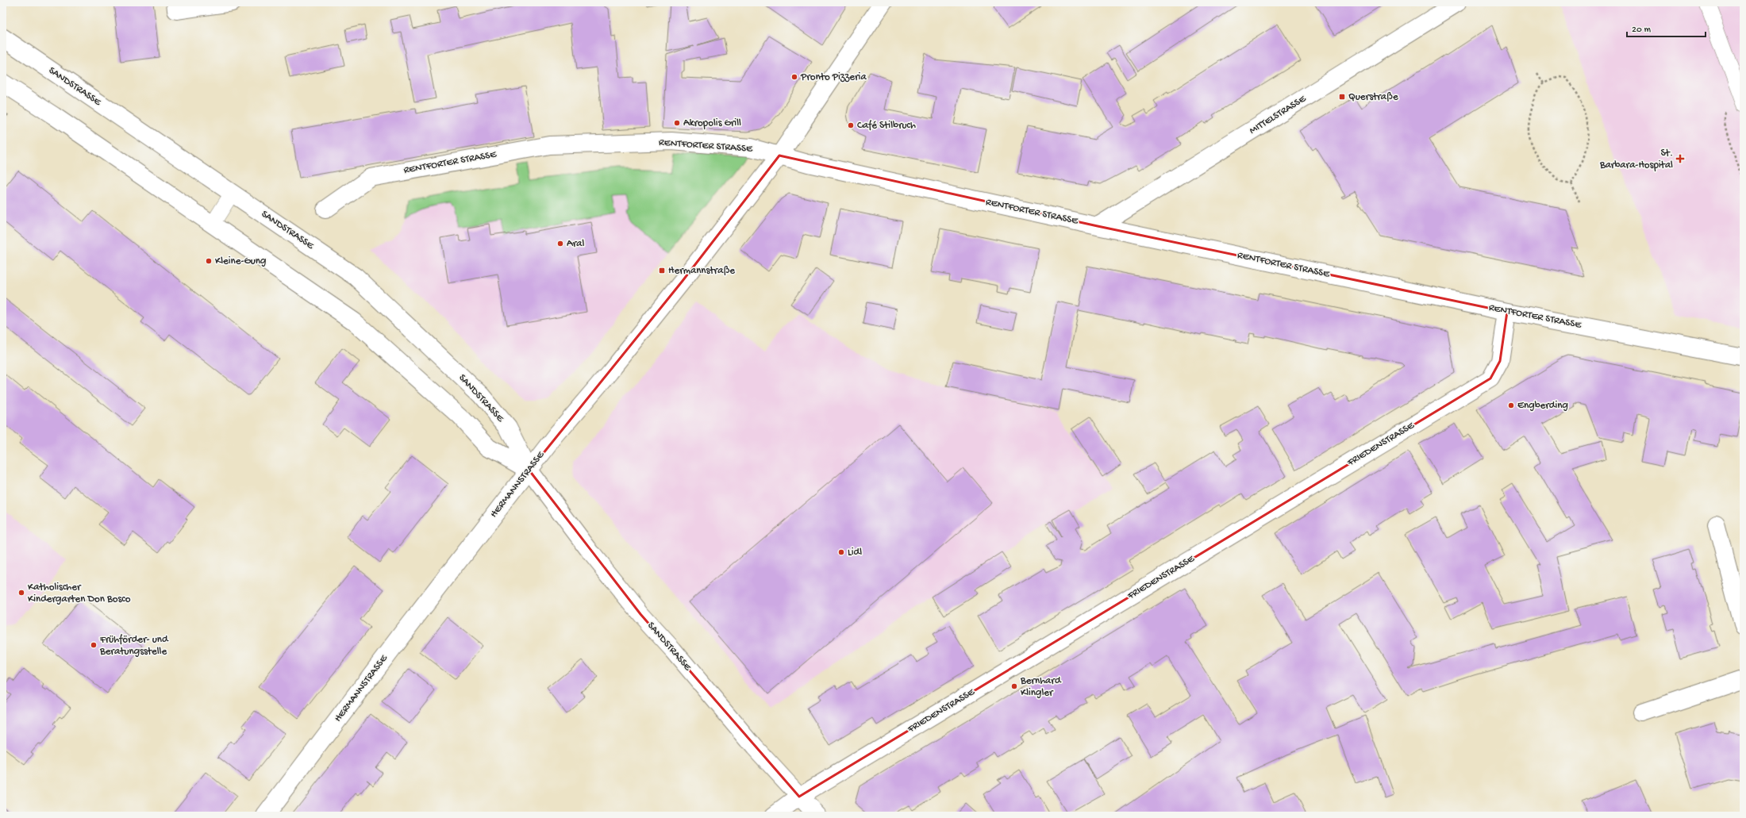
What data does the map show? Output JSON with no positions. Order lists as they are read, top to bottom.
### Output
{
  "streets": {
    "street": [
      "SANDSTRASSE",
      "MITTELSTRASSE",
      "RENTFORTER STRASSE",
      "FRIEDENSTRASSE",
      "HERMANNSTRASSE"
    ]
  },
  "crossings": [
    ["SANDSTRASSE", "FRIEDENSTRASSE"],
    ["SANDSTRASSE", "HERMANNSTRASSE"],
    ["MITTELSTRASSE", "RENTFORTER STRASSE"],
    ["RENTFORTER STRASSE", "FRIEDENSTRASSE"],
    ["RENTFORTER STRASSE", "HERMANNSTRASSE"]
  ],
  "places": {
    "other": [
      "Pronto Pizzeria",
      "Akropolis Grill",
      "Café Stilbruch",
      "Aral",
      "Kleine-Gung",
      "Engberding",
      "Lidl",
      "Katholischer Kindergarten Don Bosco",
      "Frühförder- und Beratungsstelle",
      "Bernhard Klingler"
    ],
    "transit": ["Querstraße", "Hermannstraße"],
    "health": ["St. Barbara-Hospital"]
  },
  "scale_bar": "20 m"
}
